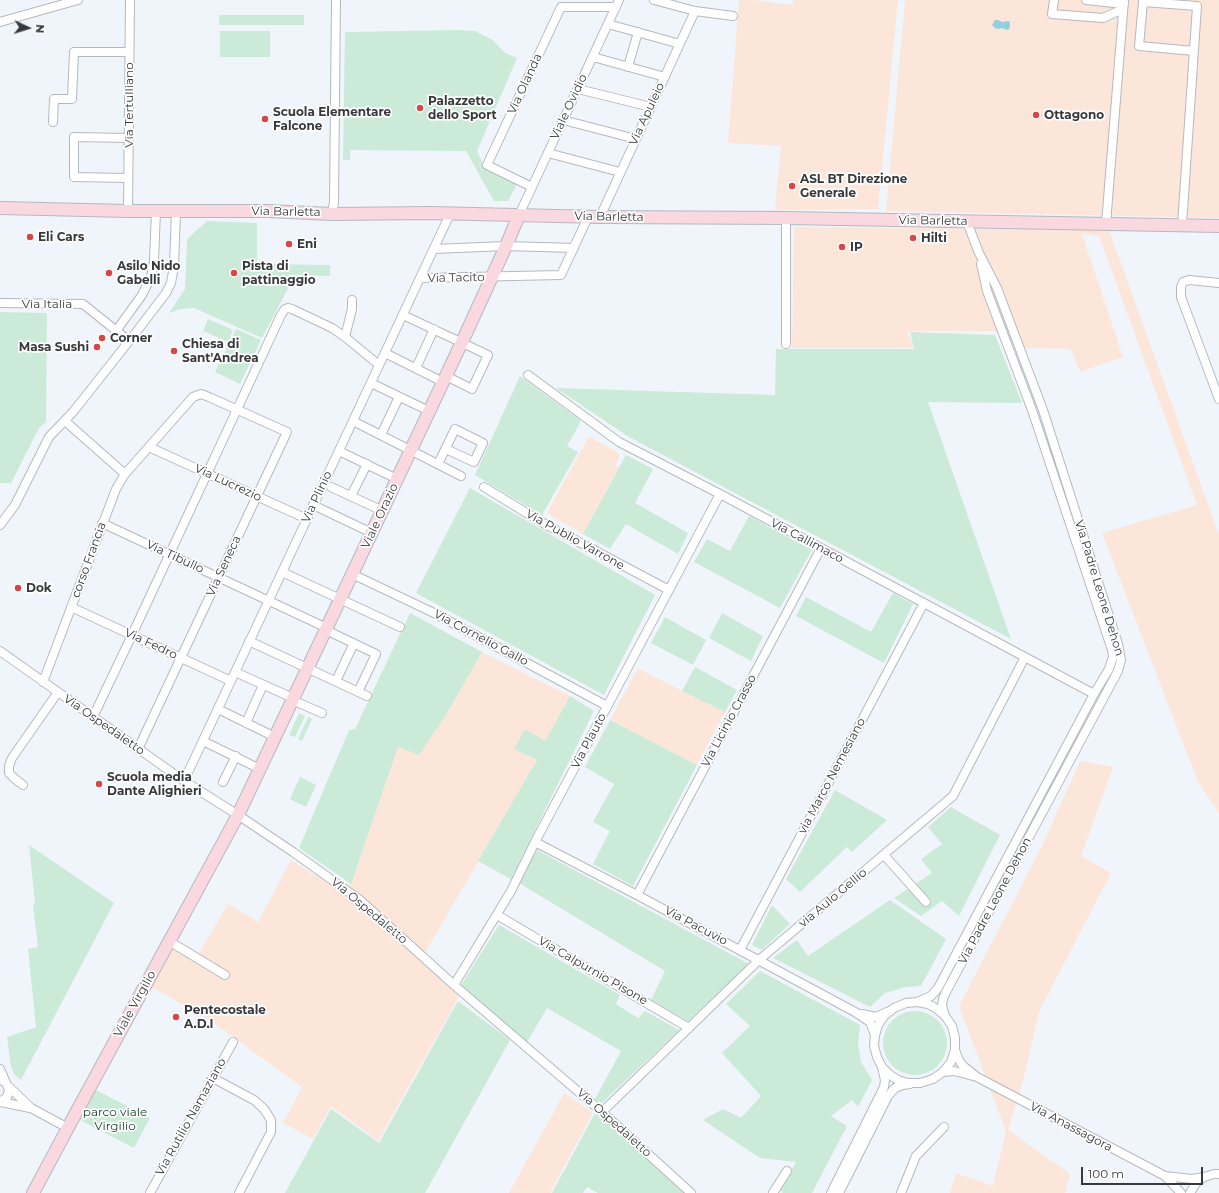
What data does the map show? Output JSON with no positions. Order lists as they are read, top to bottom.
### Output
{
  "streets": {
    "main road": ["Via Barletta", "Viale Orazio", "Viale Virgilio"],
    "street": [
      "Via Olanda",
      "Via Tertulliano",
      "Viale Ovidio",
      "Via Apuleio",
      "Via Tacito",
      "Via Italia",
      "Via Lucrezio",
      "Via Plinio",
      "Via Publio Varrone",
      "Via Callimaco",
      "Via Tibullo",
      "corso Francia",
      "Via Seneca",
      "Via Padre Leone Dehon",
      "Via Cornelio Gallo",
      "Via Fedro",
      "Via Licinio Crasso",
      "Via Ospedaletto",
      "Via Plauto",
      "via Marco Nemesiano",
      "via Aulo Gellio",
      "Via Pacuvio",
      "Via Calpurnio Pisone",
      "Via Rutilio Namaziano",
      "Via Anassagora"
    ]
  },
  "crossings": [
    ["Via Olanda", "Viale Ovidio"],
    ["Via Tertulliano", "Via Barletta"],
    ["Viale Ovidio", "Via Barletta"],
    ["Viale Ovidio", "Viale Orazio"],
    ["Via Apuleio", "Via Barletta"],
    ["Via Apuleio", "Via Tacito"],
    ["Via Barletta", "Via Plinio"],
    ["Via Barletta", "Viale Orazio"],
    ["Via Barletta", "Via Padre Leone Dehon"],
    ["Via Tacito", "Via Plinio"],
    ["Via Tacito", "Viale Orazio"],
    ["Via Lucrezio", "Via Plinio"],
    ["Via Lucrezio", "corso Francia"],
    ["Via Lucrezio", "Via Seneca"],
    ["Via Plinio", "Via Tibullo"],
    ["Via Plinio", "Via Fedro"],
    ["Via Plinio", "Via Ospedaletto"],
    ["Viale Orazio", "Via Tibullo"],
    ["Viale Orazio", "Via Cornelio Gallo"],
    ["Viale Orazio", "Via Ospedaletto"],
    ["Viale Orazio", "Viale Virgilio"],
    ["Via Publio Varrone", "Via Plauto"],
    ["Via Callimaco", "Via Padre Leone Dehon"],
    ["Via Callimaco", "Via Licinio Crasso"],
    ["Via Callimaco", "Via Plauto"],
    ["Via Callimaco", "via Marco Nemesiano"],
    ["Via Callimaco", "via Aulo Gellio"],
    ["Via Tibullo", "corso Francia"],
    ["Via Tibullo", "Via Seneca"],
    ["corso Francia", "Via Seneca"],
    ["corso Francia", "Via Fedro"],
    ["corso Francia", "Via Ospedaletto"],
    ["Via Seneca", "Via Fedro"],
    ["Via Seneca", "Via Ospedaletto"],
    ["Via Padre Leone Dehon", "Via Pacuvio"],
    ["Via Padre Leone Dehon", "Via Anassagora"],
    ["Via Cornelio Gallo", "Via Plauto"],
    ["Via Licinio Crasso", "Via Pacuvio"],
    ["Via Ospedaletto", "Via Plauto"],
    ["Via Ospedaletto", "via Aulo Gellio"],
    ["Via Ospedaletto", "Viale Virgilio"],
    ["Via Plauto", "Via Pacuvio"],
    ["Via Plauto", "Via Calpurnio Pisone"],
    ["via Marco Nemesiano", "Via Pacuvio"],
    ["via Aulo Gellio", "Via Pacuvio"],
    ["via Aulo Gellio", "Via Calpurnio Pisone"],
    ["Via Pacuvio", "Via Anassagora"]
  ],
  "parks": ["parco viale Virgilio"],
  "places": [
    "Palazzetto dello Sport",
    "Ottagono",
    "Scuola Elementare Falcone",
    "ASL BT Direzione Generale",
    "Eli Cars",
    "Hilti",
    "Eni",
    "IP",
    "Asilo Nido Gabelli",
    "Pista di pattinaggio",
    "Corner",
    "Masa Sushi",
    "Chiesa di Sant'Andrea",
    "Dok",
    "Scuola media Dante Alighieri",
    "Pentecostale A.D.I"
  ],
  "scale_bar": "100 m",
  "north": "right"
}
